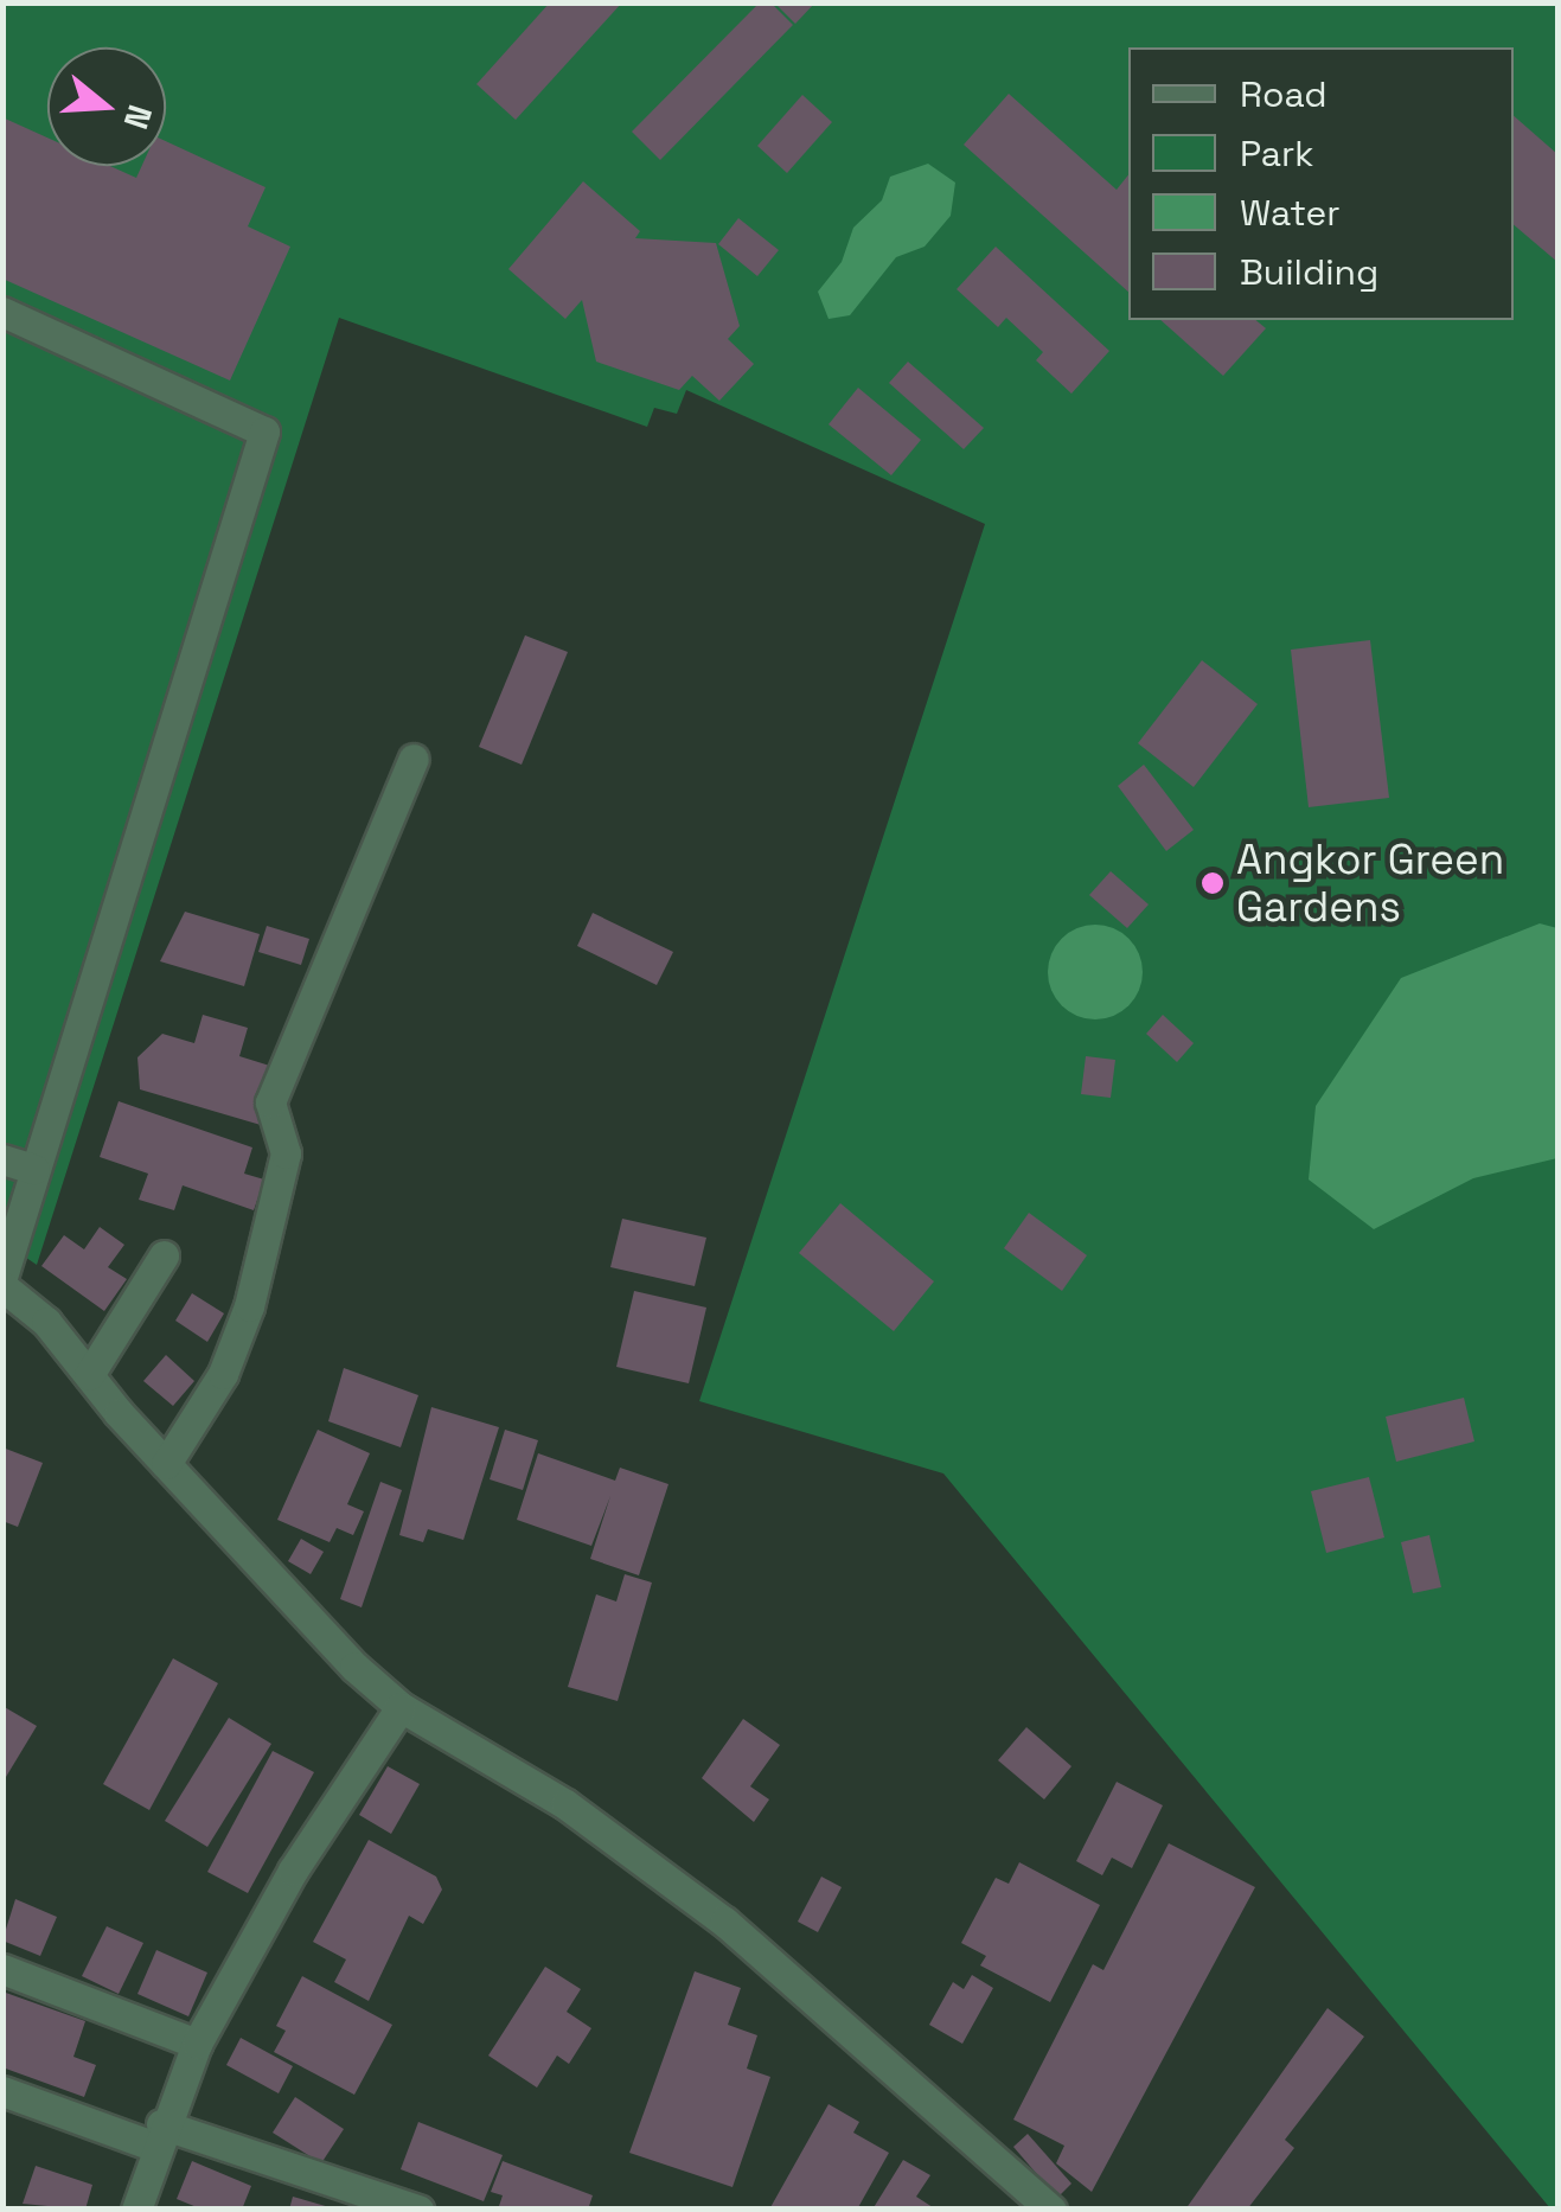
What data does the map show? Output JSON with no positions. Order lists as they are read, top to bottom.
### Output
{
  "places": ["Angkor Green Gardens"],
  "legend": [
    "Road",
    "Park",
    "Water",
    "Building"
  ],
  "north": "right"
}
